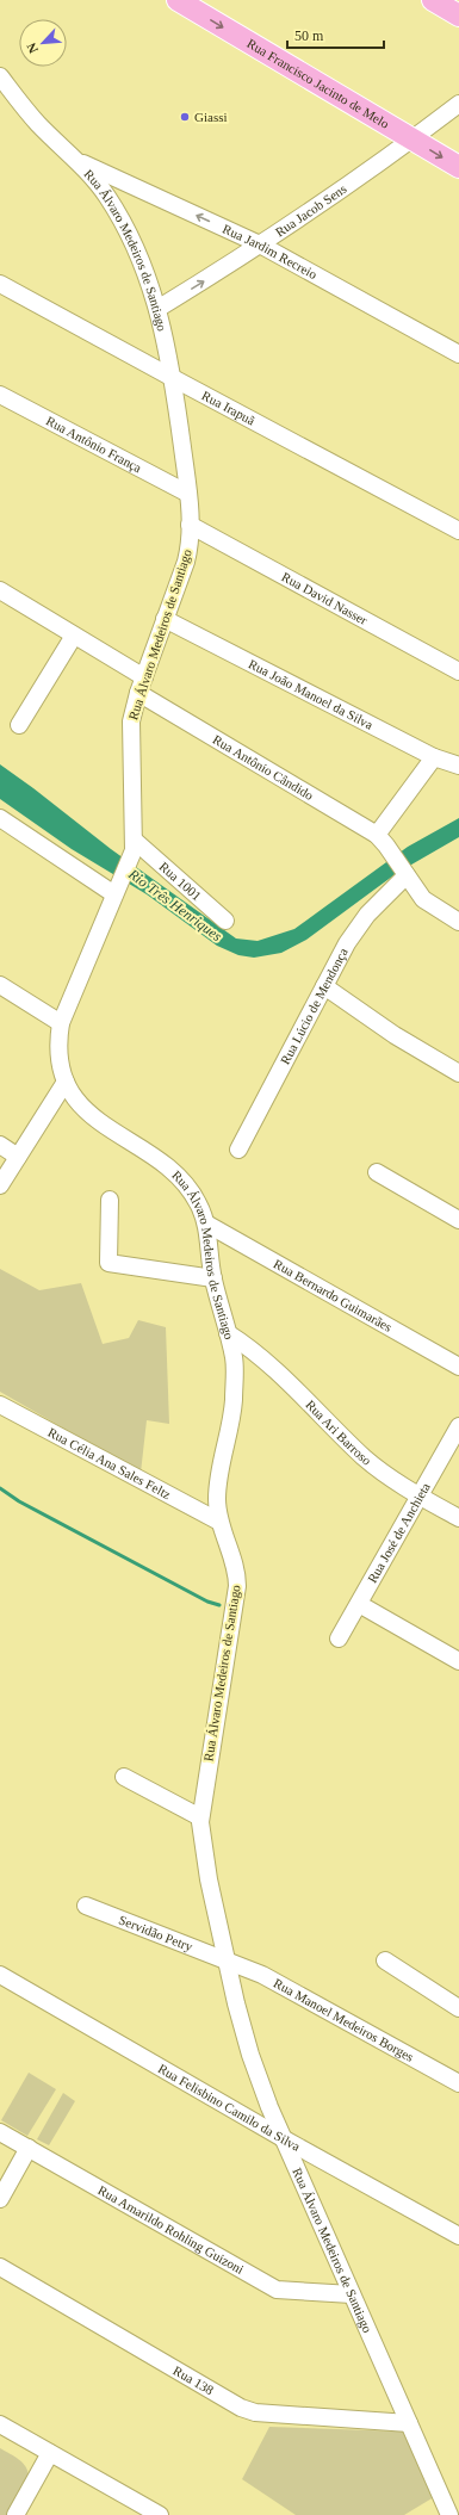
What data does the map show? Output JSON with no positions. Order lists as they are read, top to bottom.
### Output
{
  "streets": {
    "main road": ["Rua Francisco Jacinto de Melo"],
    "street": [
      "Rua Jacob Sens",
      "Rua Álvaro Medeiros de Santiago",
      "Rua Jardim Recreio",
      "Rua Irapuã",
      "Rua Antônio França",
      "Rua David Nasser",
      "Rua João Manoel da Silva",
      "Rua Antônio Cândido",
      "Rua 1001",
      "Rua Lúcio de Mendonça",
      "Rua Bernardo Guimarães",
      "Rua Ari Barroso",
      "Rua Célia Ana Sales Feltz",
      "Rua José de Anchieta",
      "Servidão Petry",
      "Rua Manoel Medeiros Borges",
      "Rua Felisbino Camilo da Silva",
      "Rua Amarildo Rohling Guizoni",
      "Rua 138"
    ]
  },
  "crossings": [
    ["Rua Francisco Jacinto de Melo", "Rua Jacob Sens"],
    ["Rua Jacob Sens", "Rua Álvaro Medeiros de Santiago"],
    ["Rua Jacob Sens", "Rua Jardim Recreio"],
    ["Rua Álvaro Medeiros de Santiago", "Rua Jardim Recreio"],
    ["Rua Álvaro Medeiros de Santiago", "Rua Irapuã"],
    ["Rua Álvaro Medeiros de Santiago", "Rua Antônio França"],
    ["Rua Álvaro Medeiros de Santiago", "Rua David Nasser"],
    ["Rua Álvaro Medeiros de Santiago", "Rua João Manoel da Silva"],
    ["Rua Álvaro Medeiros de Santiago", "Rua Antônio Cândido"],
    ["Rua Álvaro Medeiros de Santiago", "Rua 1001"],
    ["Rua Álvaro Medeiros de Santiago", "Rua Bernardo Guimarães"],
    ["Rua Álvaro Medeiros de Santiago", "Rua Ari Barroso"],
    ["Rua Álvaro Medeiros de Santiago", "Rua Célia Ana Sales Feltz"],
    ["Rua Álvaro Medeiros de Santiago", "Servidão Petry"],
    ["Rua Álvaro Medeiros de Santiago", "Rua Manoel Medeiros Borges"],
    ["Rua Álvaro Medeiros de Santiago", "Rua Felisbino Camilo da Silva"],
    ["Rua Álvaro Medeiros de Santiago", "Rua Amarildo Rohling Guizoni"],
    ["Rua Álvaro Medeiros de Santiago", "Rua 138"],
    ["Rua Ari Barroso", "Rua José de Anchieta"],
    ["Servidão Petry", "Rua Manoel Medeiros Borges"]
  ],
  "one_way": ["Rua Francisco Jacinto de Melo", "Rua Jardim Recreio"],
  "water": ["Rio Três Henriques"],
  "places": ["Giassi"],
  "scale_bar": "50 m",
  "north": "bottom left"
}
